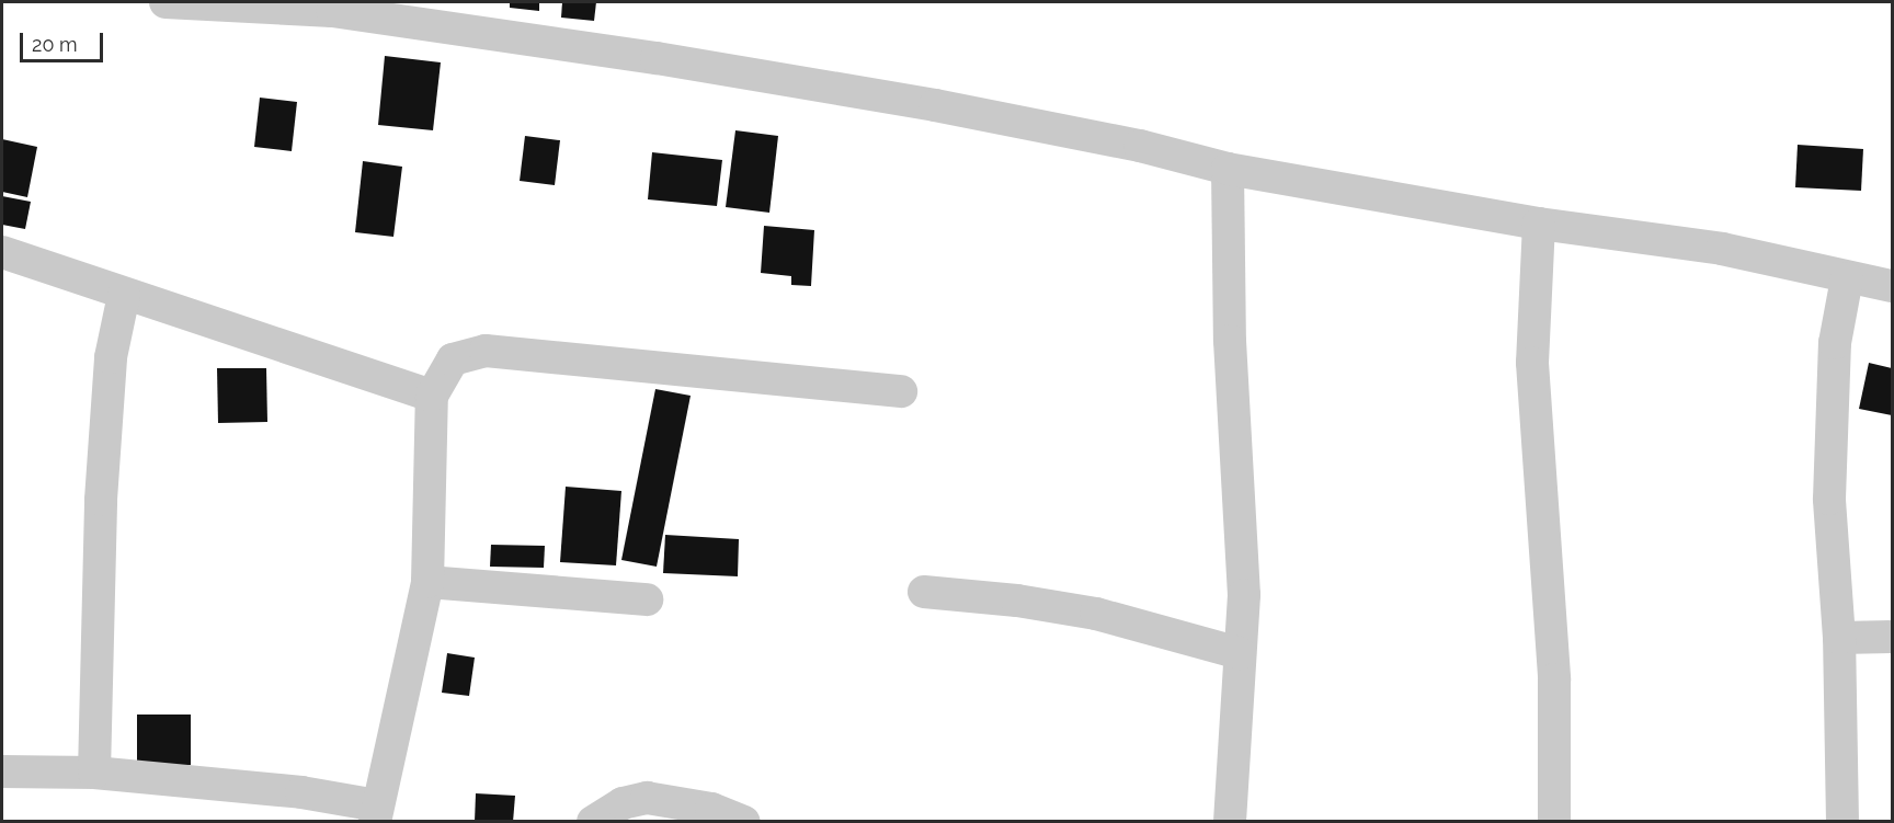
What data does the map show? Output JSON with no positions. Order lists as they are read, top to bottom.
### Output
{
  "scale_bar": "20 m"
}
